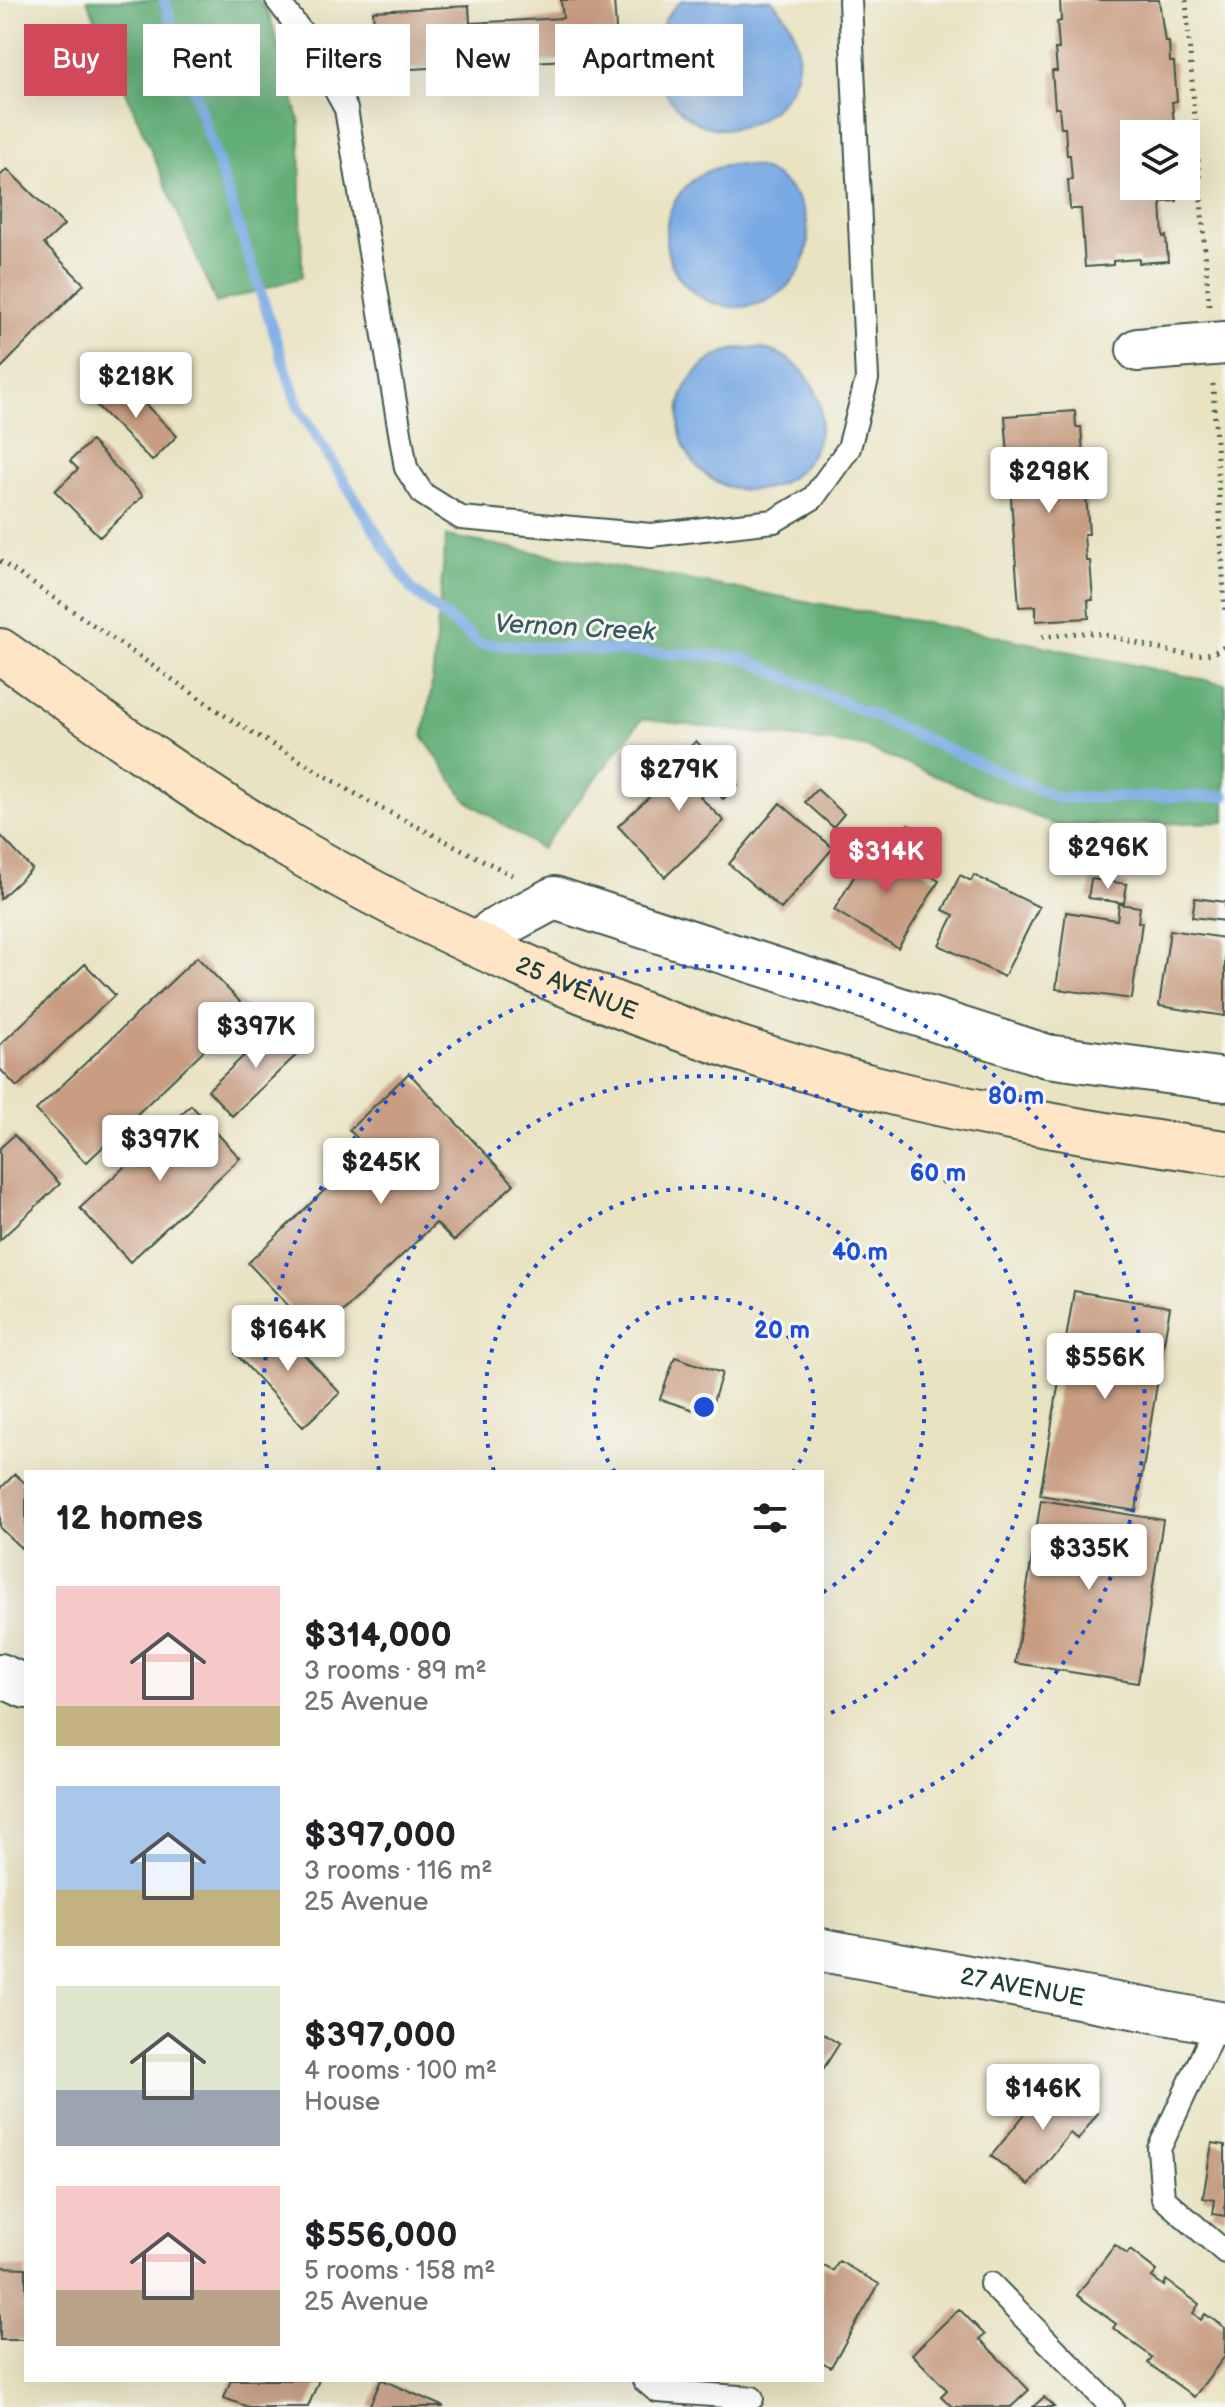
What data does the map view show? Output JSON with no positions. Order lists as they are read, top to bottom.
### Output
{
  "streets": {
    "main road": ["25 AVENUE"],
    "street": ["27 AVENUE"]
  },
  "water": ["Vernon Creek"],
  "page": {
    "chip": [
      "Buy",
      "Rent",
      "Filters",
      "New",
      "Apartment"
    ],
    "price": [
      "$218K",
      "$298K",
      "$279K",
      "$296K",
      "$314K",
      "$397K",
      "$397K",
      "$245K",
      "$164K",
      "$556K",
      "$335K",
      "$146K"
    ],
    "heading": "12 homes",
    "list": [
      {
        "name": "$314,000",
        "note": "3 rooms · 89 m² · 25 Avenue"
      },
      {
        "name": "$397,000",
        "note": "3 rooms · 116 m² · 25 Avenue"
      },
      {
        "name": "$397,000",
        "note": "4 rooms · 100 m² · House"
      },
      {
        "name": "$556,000",
        "note": "5 rooms · 158 m² · 25 Avenue"
      }
    ]
  },
  "rings": [
    "80 m",
    "60 m",
    "40 m",
    "20 m"
  ]
}
